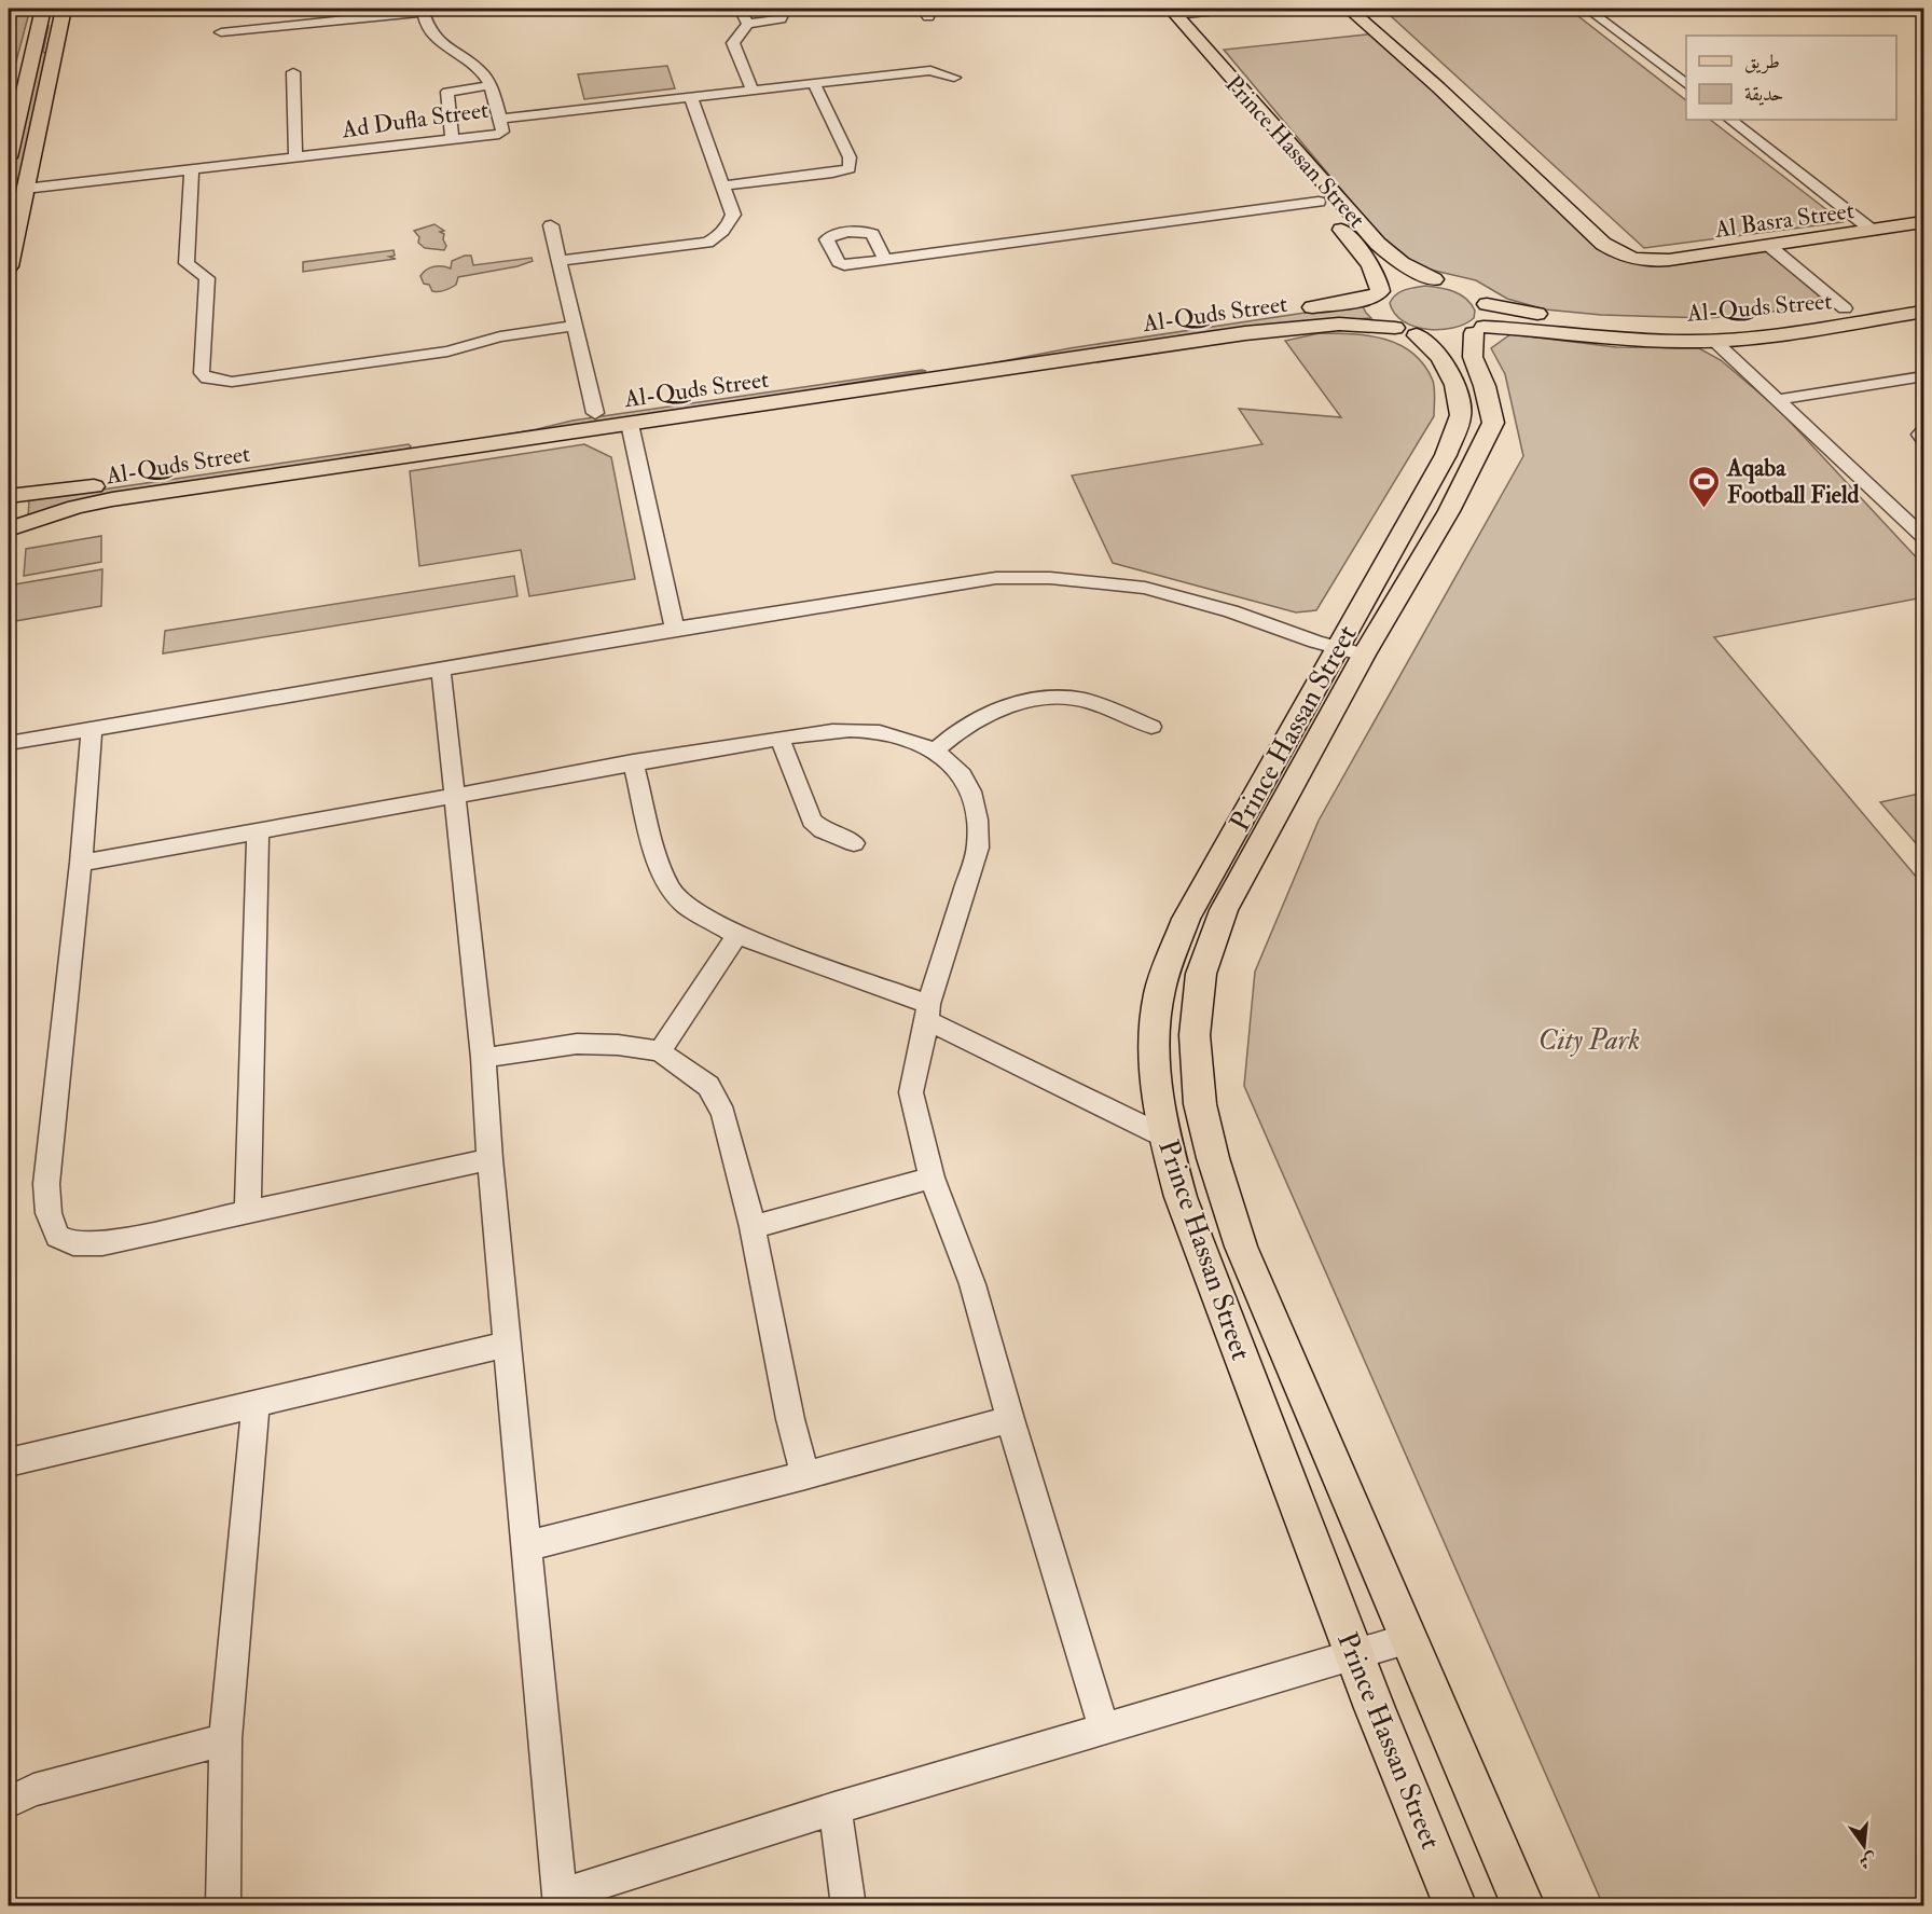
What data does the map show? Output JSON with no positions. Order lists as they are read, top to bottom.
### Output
{
  "streets": {
    "main road": ["Prince Hassan Street", "Al Basra Street", "Al-Quds Street"],
    "street": ["Ad Dufla Street"]
  },
  "crossings": [
    ["Prince Hassan Street", "Al-Quds Street"]
  ],
  "parks": ["City Park"],
  "places": {
    "sports": ["Aqaba Football Field"]
  },
  "legend": ["طريق", "حديقة"],
  "north": "bottom"
}
